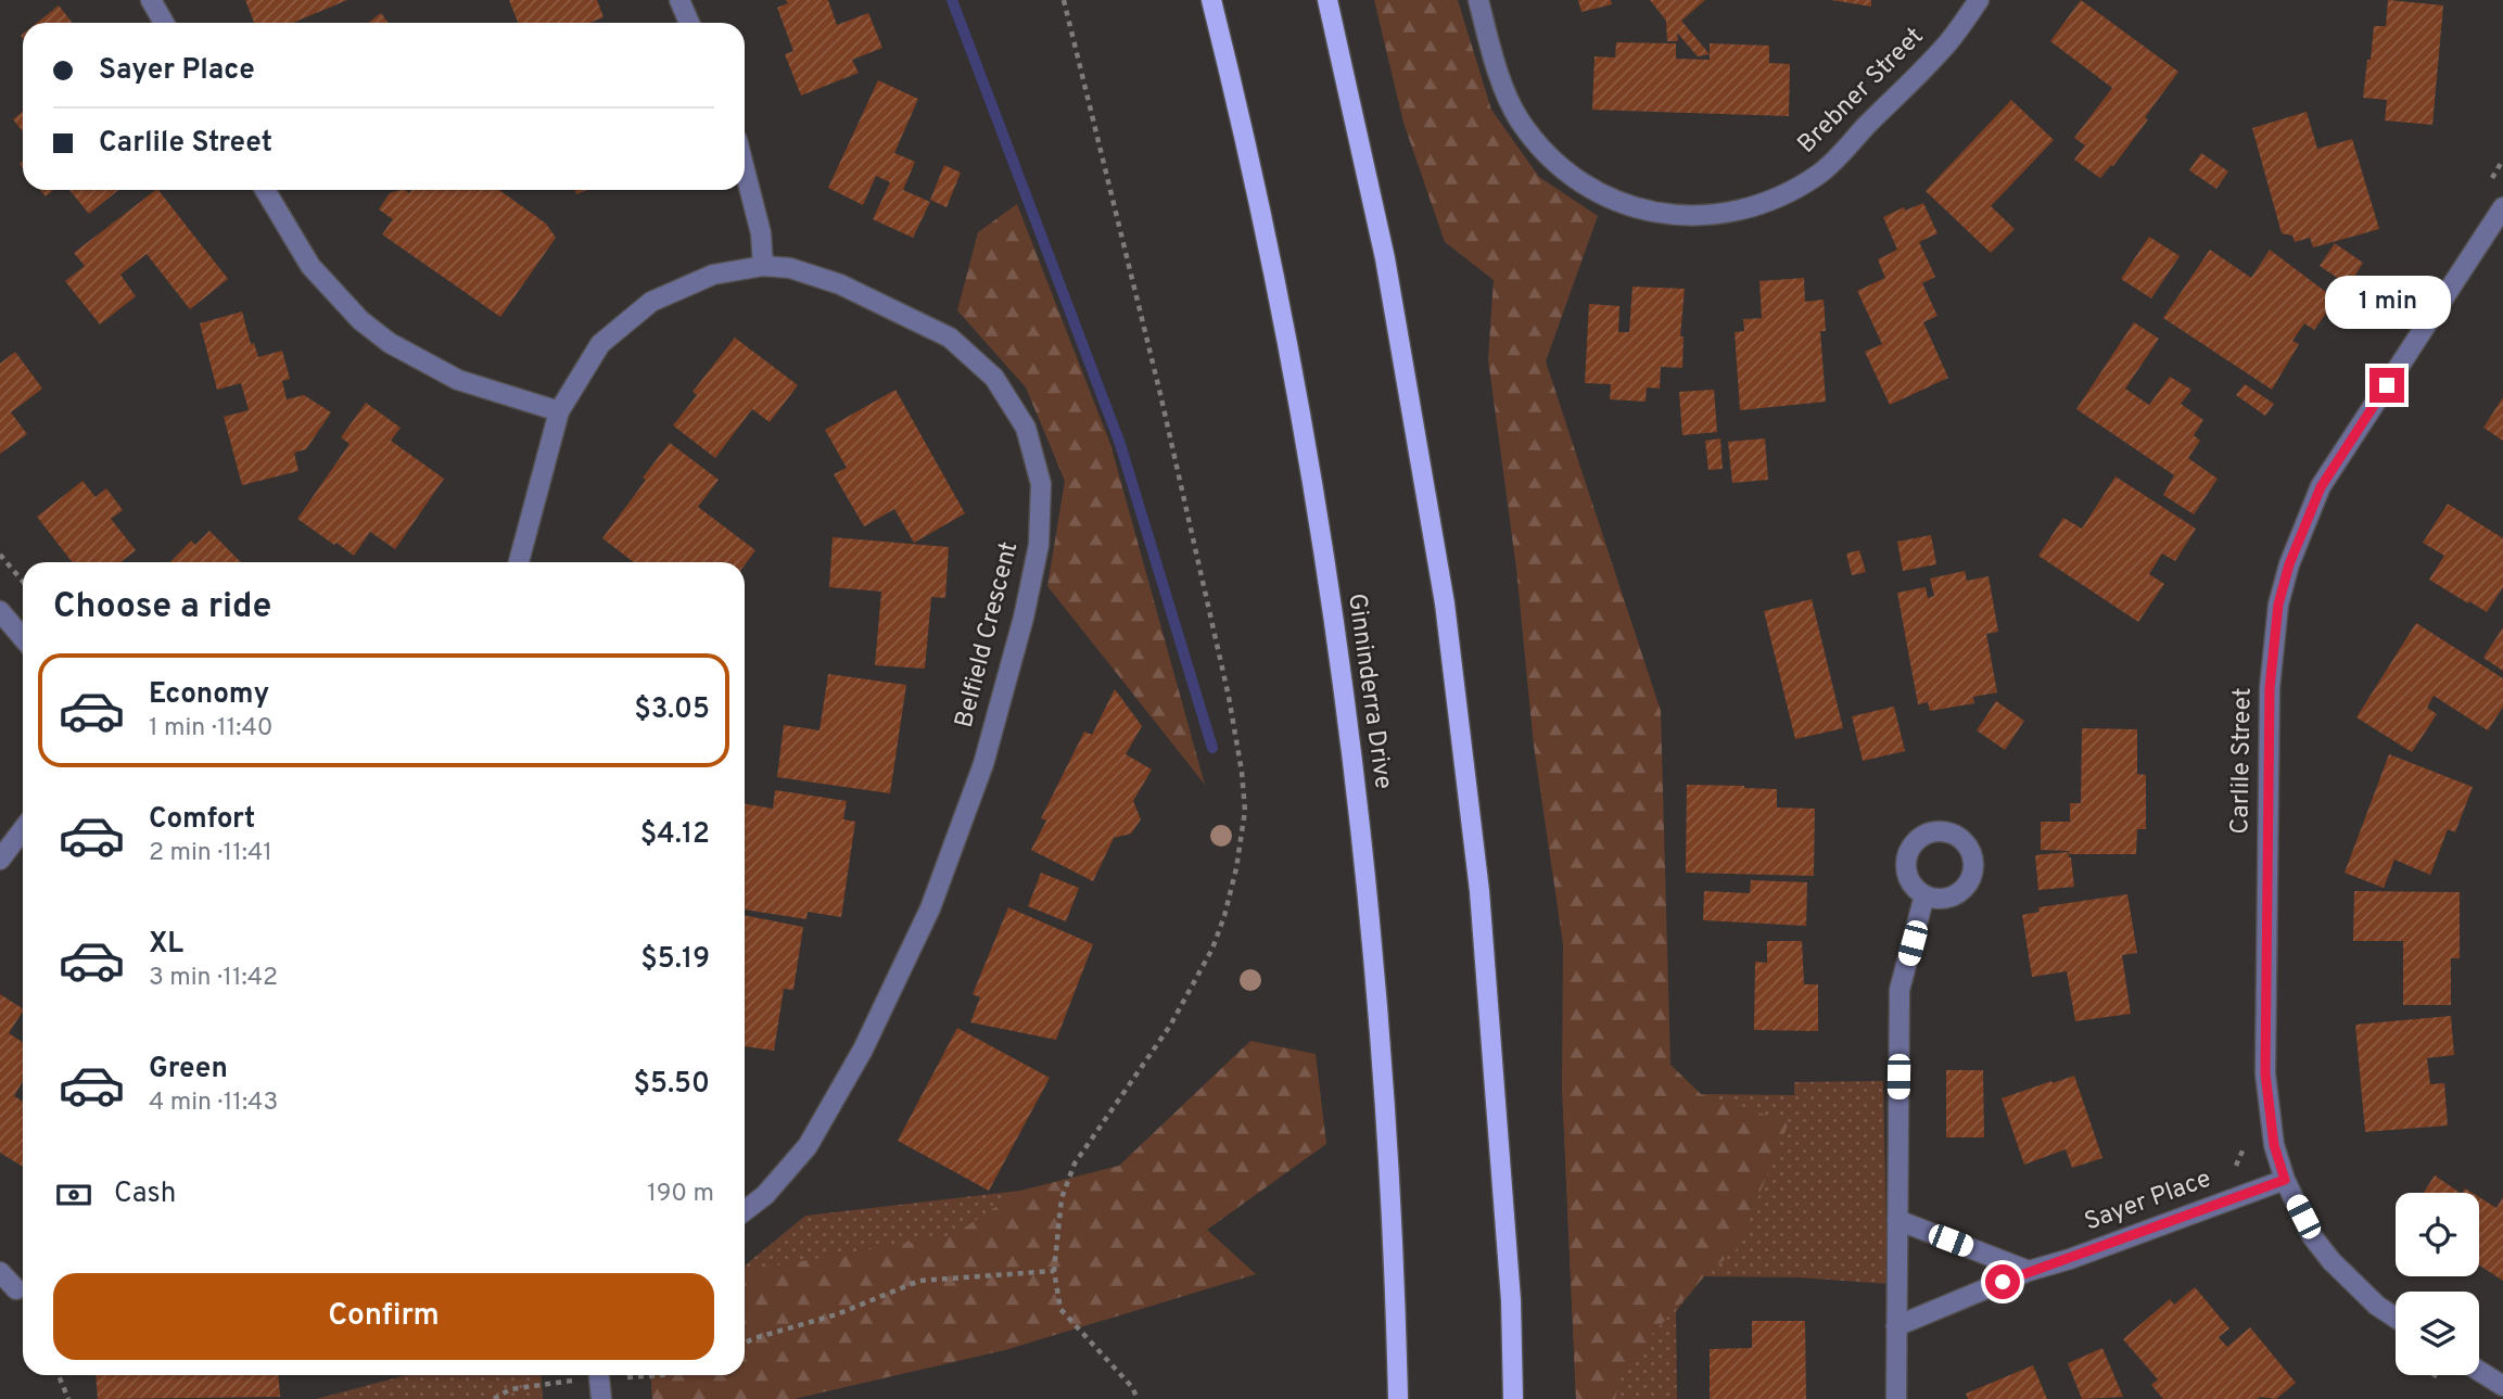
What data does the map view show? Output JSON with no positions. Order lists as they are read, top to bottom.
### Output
{
  "streets": {
    "main road": ["Ginninderra Drive"],
    "street": [
      "Brebner Street",
      "Belfield Crescent",
      "Carlile Street",
      "Sayer Place"
    ]
  },
  "crossings": [
    ["Carlile Street", "Sayer Place"]
  ],
  "page": {
    "banner": ["Sayer Place", "Carlile Street"],
    "bubble": "1 min",
    "heading": "Choose a ride",
    "list": [
      {
        "name": "Economy",
        "note": "1 min · 11:40",
        "value": "$3.05"
      },
      {
        "name": "Comfort",
        "note": "2 min · 11:41",
        "value": "$4.12"
      },
      {
        "name": "XL",
        "note": "3 min · 11:42",
        "value": "$5.19"
      },
      {
        "name": "Green",
        "note": "4 min · 11:43",
        "value": "$5.50"
      }
    ],
    "pay": ["Cash", "190 m"],
    "buttons": "Confirm"
  }
}
